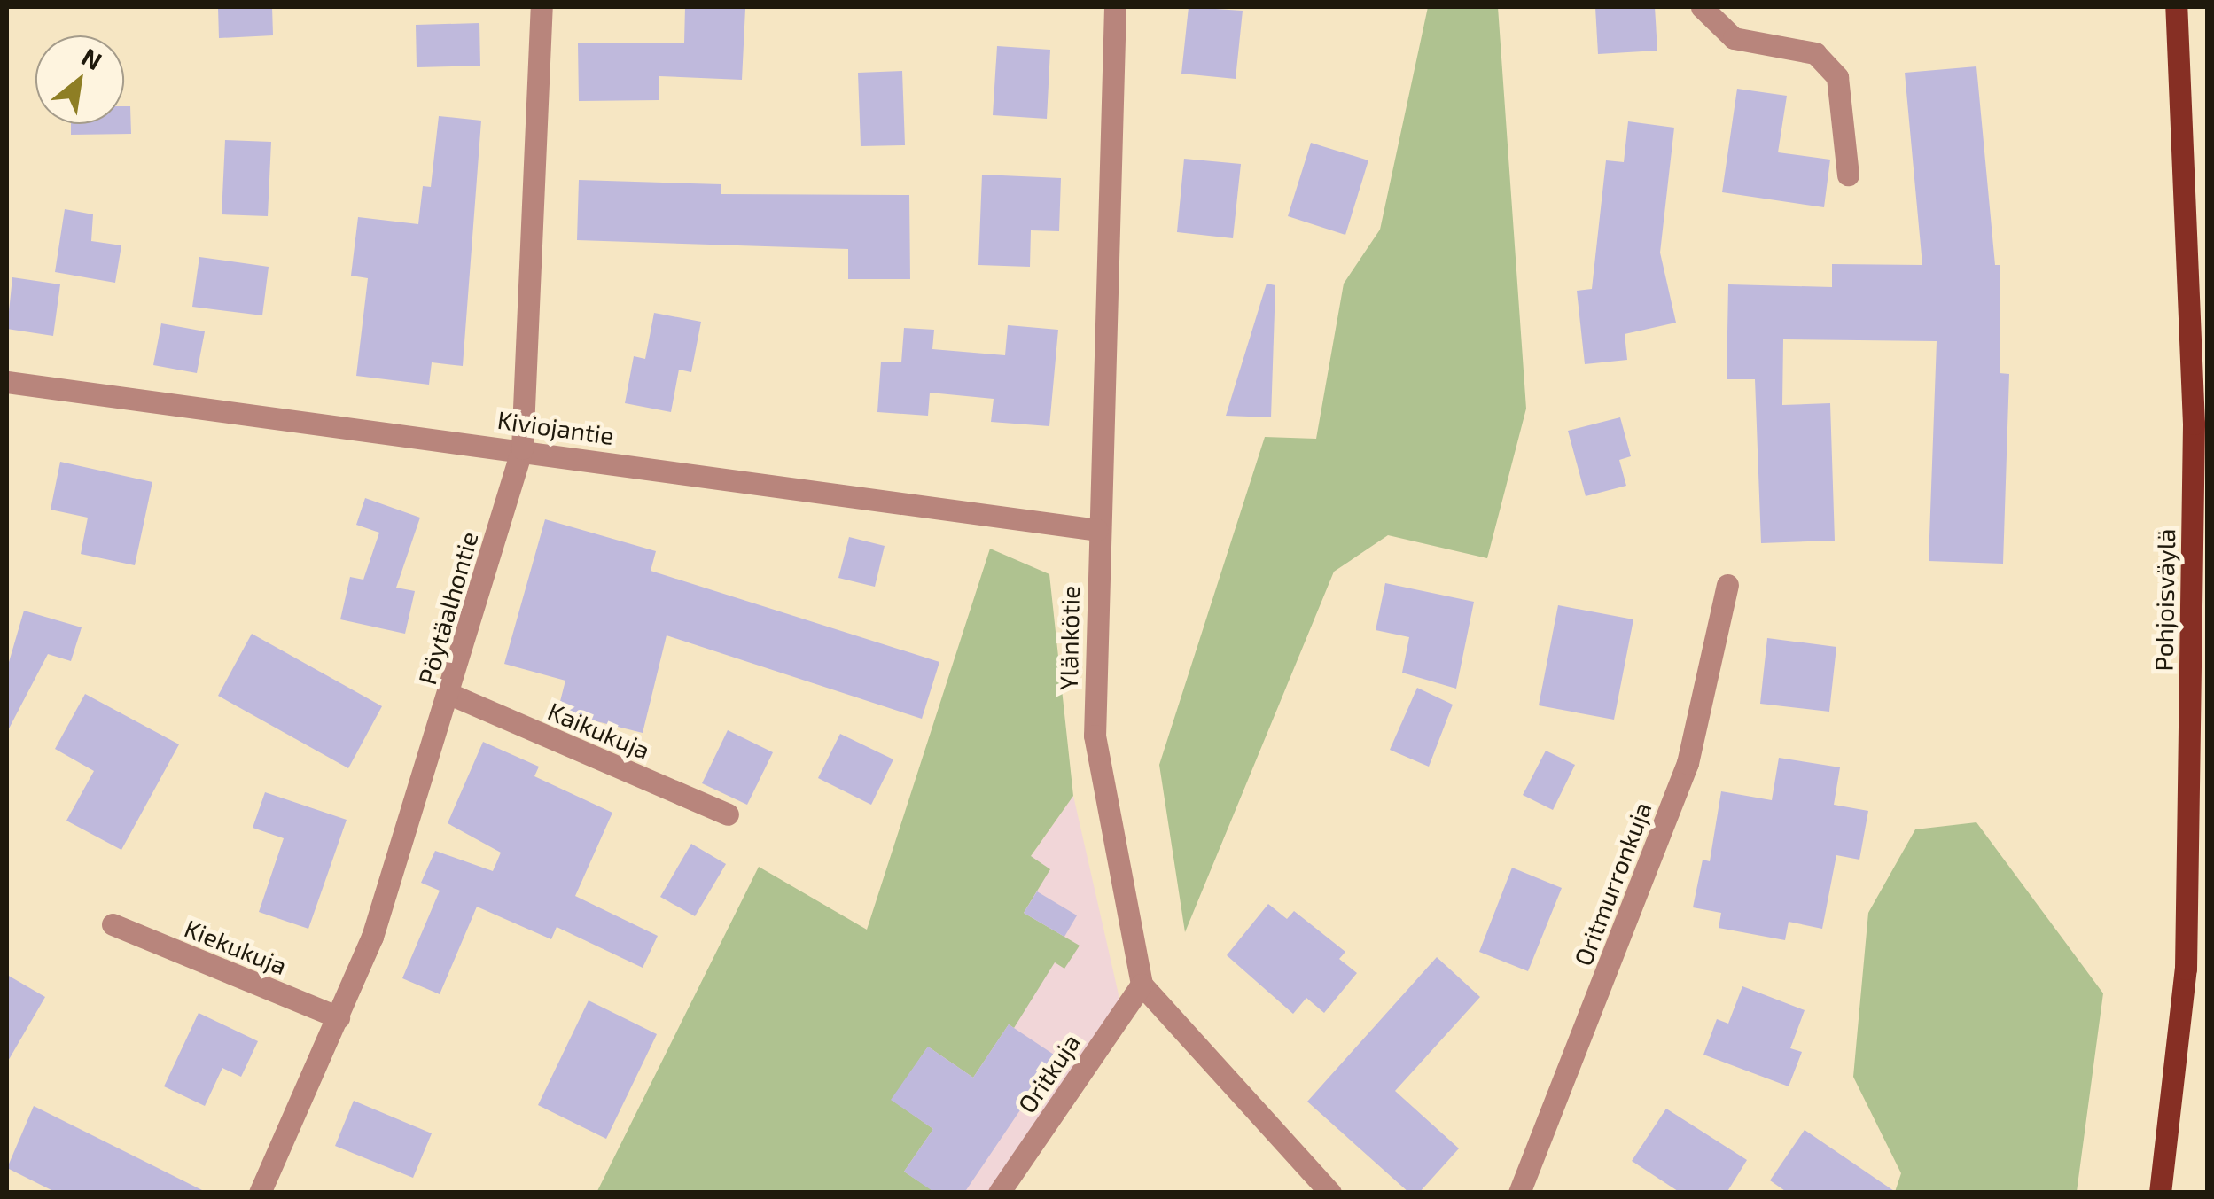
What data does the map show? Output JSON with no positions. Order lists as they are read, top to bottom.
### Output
{
  "streets": {
    "main road": ["Pohjoisväylä"],
    "street": [
      "Kiviojantie",
      "Pöytäalhontie",
      "Ylänkötie",
      "Kaikukuja",
      "Oritmurronkuja",
      "Kiekukuja",
      "Oritkuja"
    ]
  },
  "crossings": [
    ["Kiviojantie", "Pöytäalhontie"],
    ["Kiviojantie", "Ylänkötie"],
    ["Pöytäalhontie", "Kaikukuja"],
    ["Pöytäalhontie", "Kiekukuja"],
    ["Ylänkötie", "Oritkuja"]
  ],
  "north": "top right"
}
